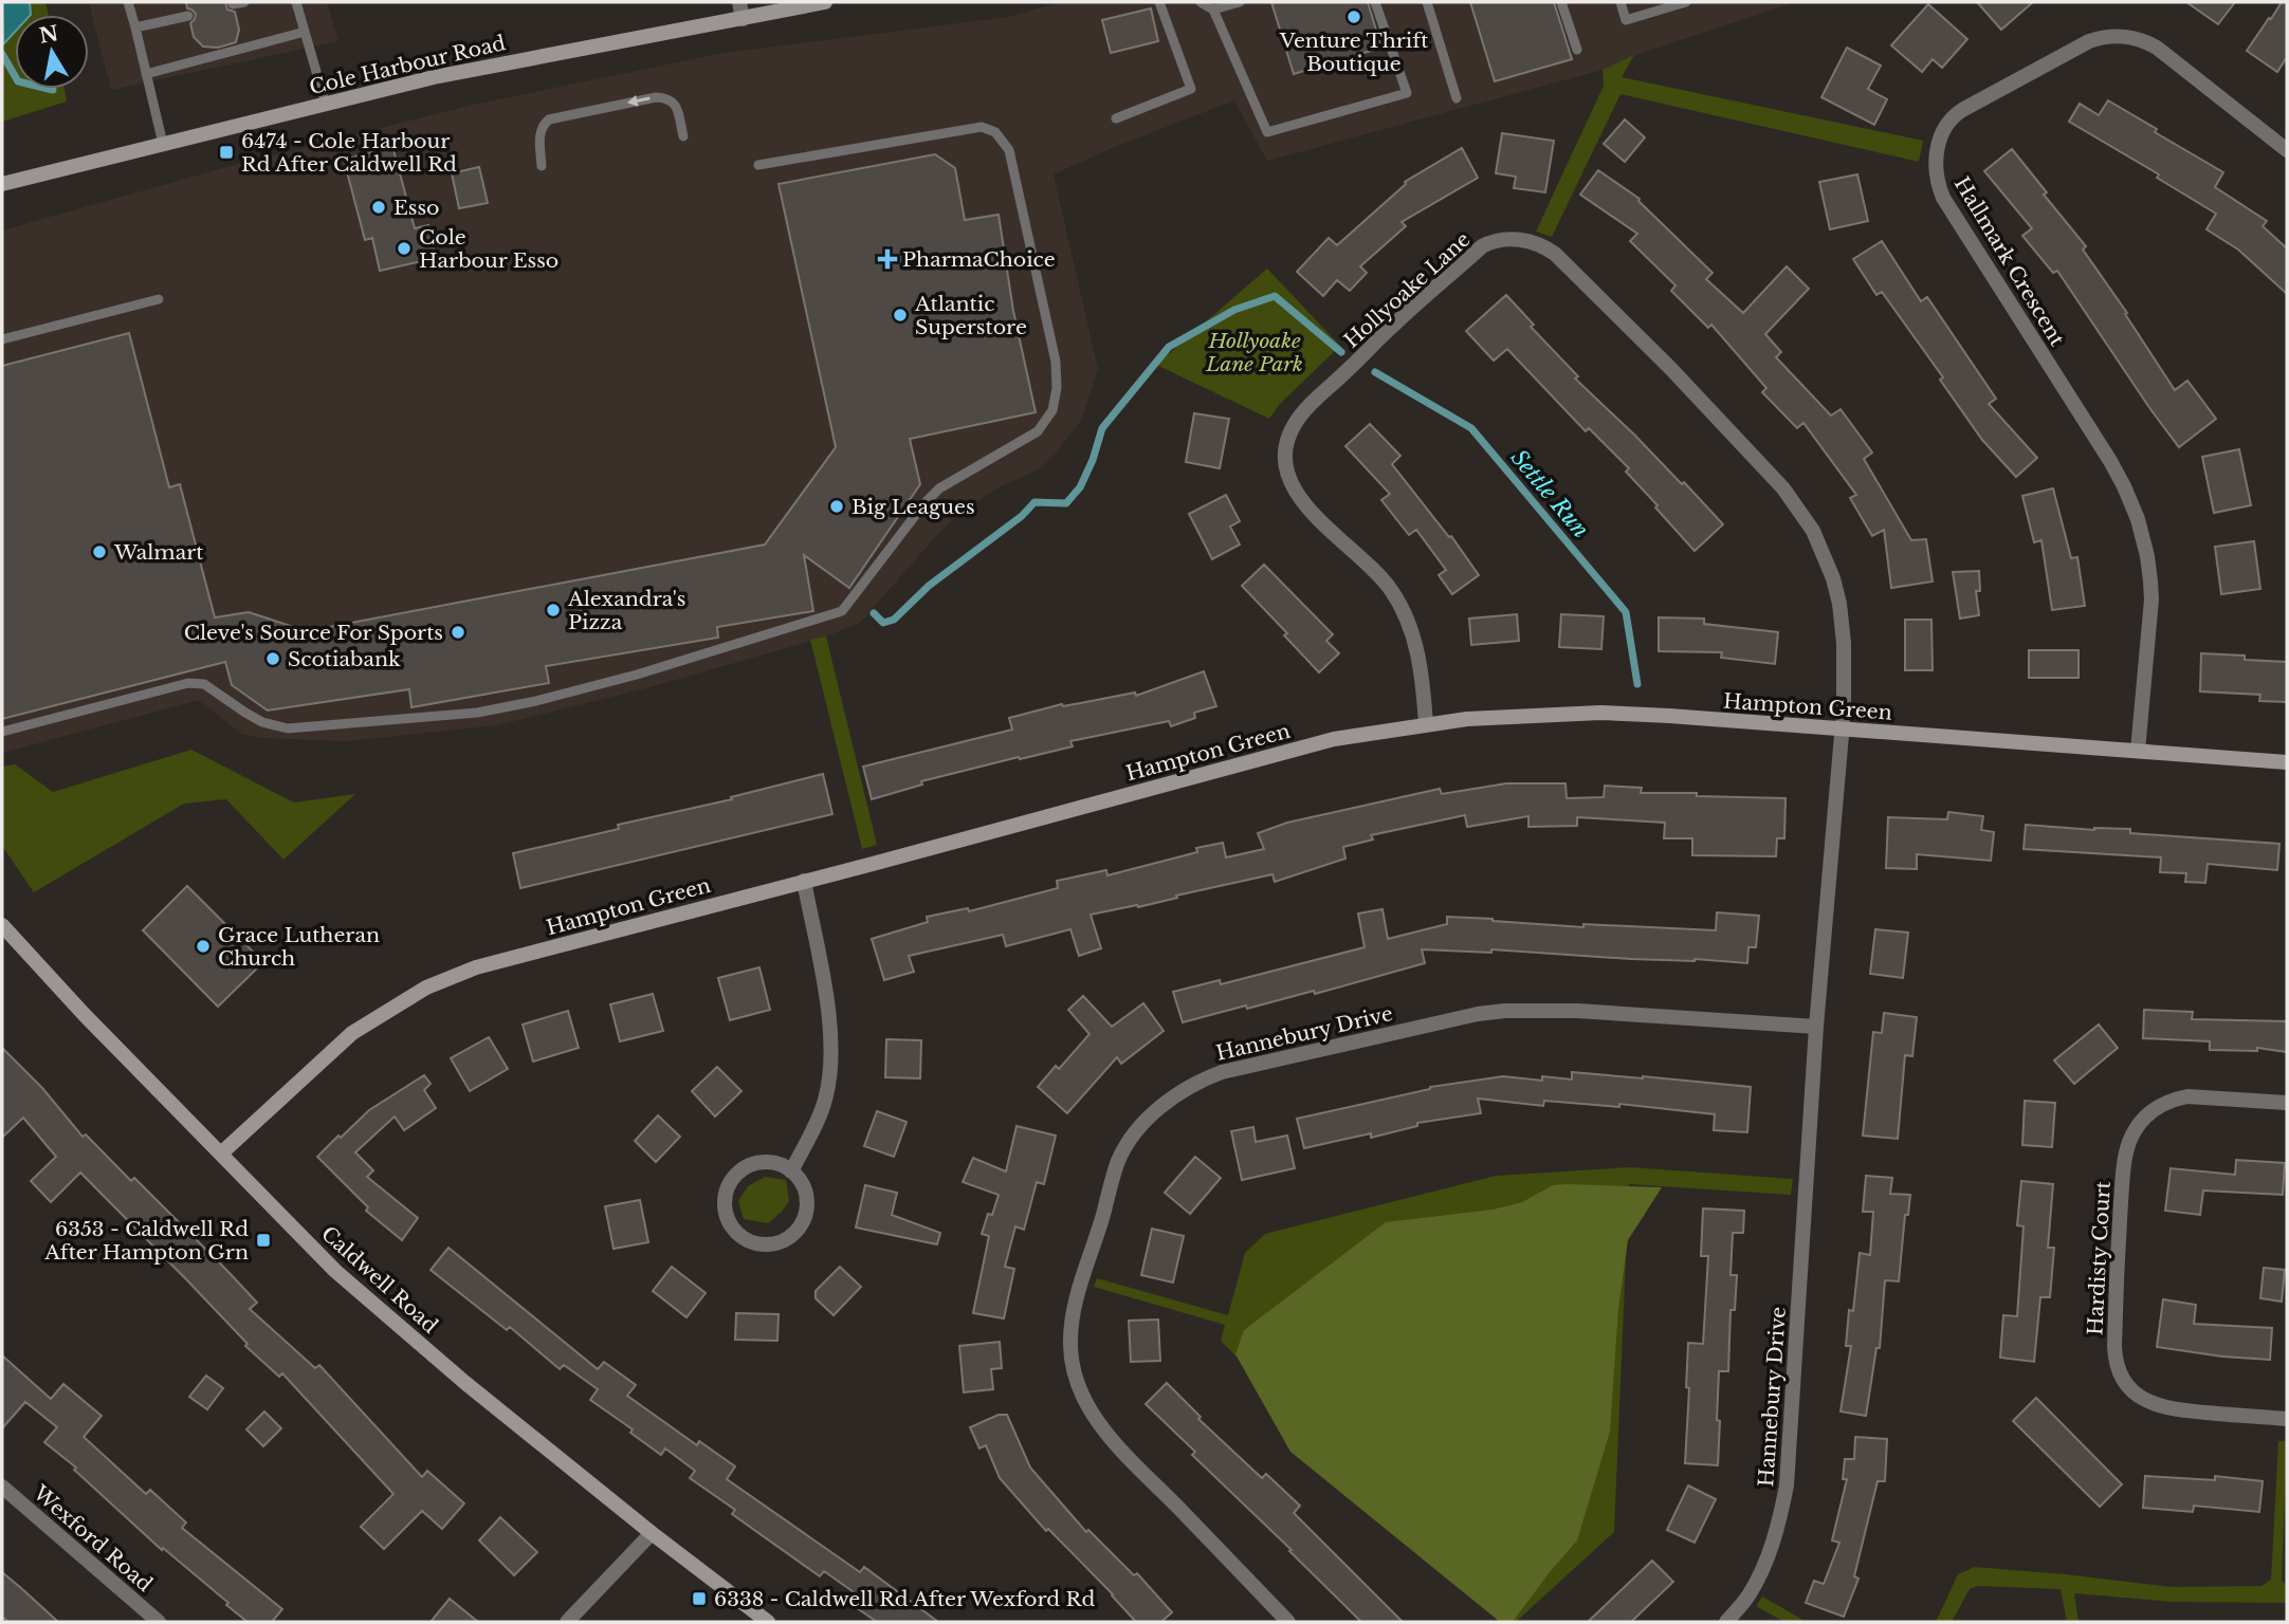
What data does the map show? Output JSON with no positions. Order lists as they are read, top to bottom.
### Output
{
  "streets": {
    "street": [
      "Cole Harbour Road",
      "Hallmark Crescent",
      "Hollyoake Lane",
      "Hampton Green",
      "Hannebury Drive",
      "Hardisty Court",
      "Caldwell Road",
      "Wexford Road"
    ]
  },
  "crossings": [
    ["Hallmark Crescent", "Hampton Green"],
    ["Hollyoake Lane", "Hampton Green"],
    ["Hollyoake Lane", "Hannebury Drive"],
    ["Hampton Green", "Hannebury Drive"],
    ["Hampton Green", "Caldwell Road"]
  ],
  "water": ["Settle Run"],
  "parks": ["Hollyoake Lane Park"],
  "places": {
    "other": [
      "Venture Thrift Boutique",
      "Esso",
      "Cole Harbour Esso",
      "Atlantic Superstore",
      "Big Leagues",
      "Walmart",
      "Alexandra's Pizza",
      "Cleve's Source For Sports",
      "Scotiabank",
      "Grace Lutheran Church"
    ],
    "transit": ["6474 - Cole Harbour Rd After Caldwell Rd", "6353 - Caldwell Rd After Hampton Grn", "6338 - Caldwell Rd After Wexford Rd"],
    "health": ["PharmaChoice"]
  },
  "north": "top"
}
